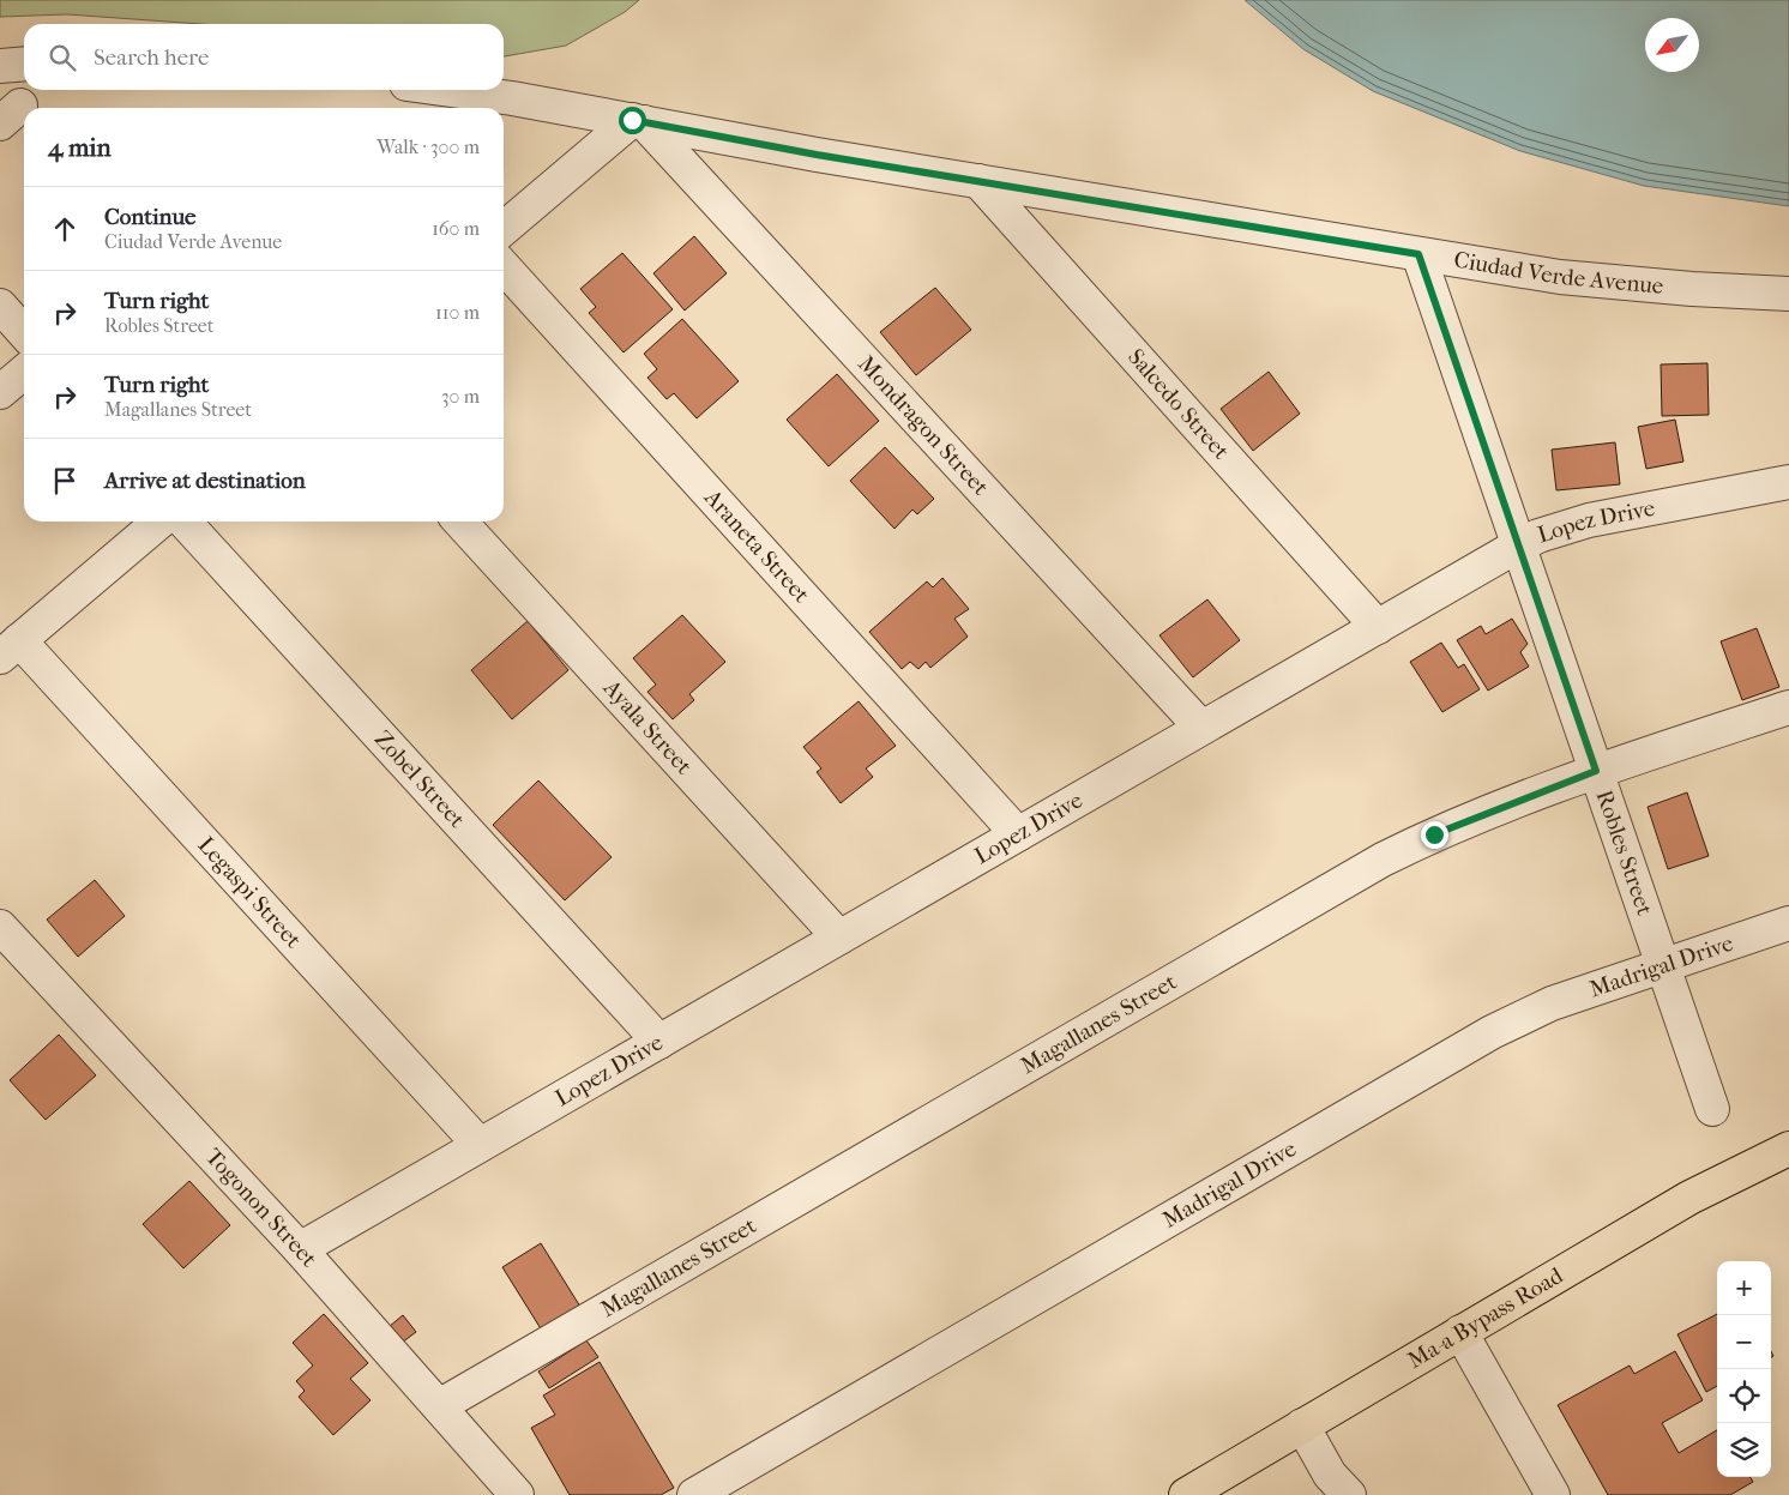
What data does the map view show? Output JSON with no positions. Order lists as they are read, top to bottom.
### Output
{
  "streets": {
    "main road": ["Ma-a Bypass Road"],
    "street": [
      "Ciudad Verde Avenue",
      "Salcedo Street",
      "Mondragon Street",
      "Lopez Drive",
      "Araneta Street",
      "Ayala Street",
      "Zobel Street",
      "Robles Street",
      "Legaspi Street",
      "Madrigal Drive",
      "Magallanes Street",
      "Togonon Street"
    ]
  },
  "crossings": [
    ["Ciudad Verde Avenue", "Salcedo Street"],
    ["Ciudad Verde Avenue", "Mondragon Street"],
    ["Ciudad Verde Avenue", "Robles Street"],
    ["Salcedo Street", "Lopez Drive"],
    ["Mondragon Street", "Lopez Drive"],
    ["Lopez Drive", "Araneta Street"],
    ["Lopez Drive", "Ayala Street"],
    ["Lopez Drive", "Zobel Street"],
    ["Lopez Drive", "Robles Street"],
    ["Lopez Drive", "Legaspi Street"],
    ["Lopez Drive", "Togonon Street"],
    ["Robles Street", "Madrigal Drive"],
    ["Robles Street", "Magallanes Street"],
    ["Magallanes Street", "Togonon Street"]
  ],
  "north": "bottom left",
  "page": {
    "search": "Search here",
    "heading": ["4 min", "Walk · 300 m"],
    "list": [
      ["Continue", "Ciudad Verde Avenue", "160 m"],
      ["Turn right", "Robles Street", "110 m"],
      ["Turn right", "Magallanes Street", "30 m"],
      "Arrive at destination"
    ],
    "map_buttons": ["+", "−"]
  }
}
